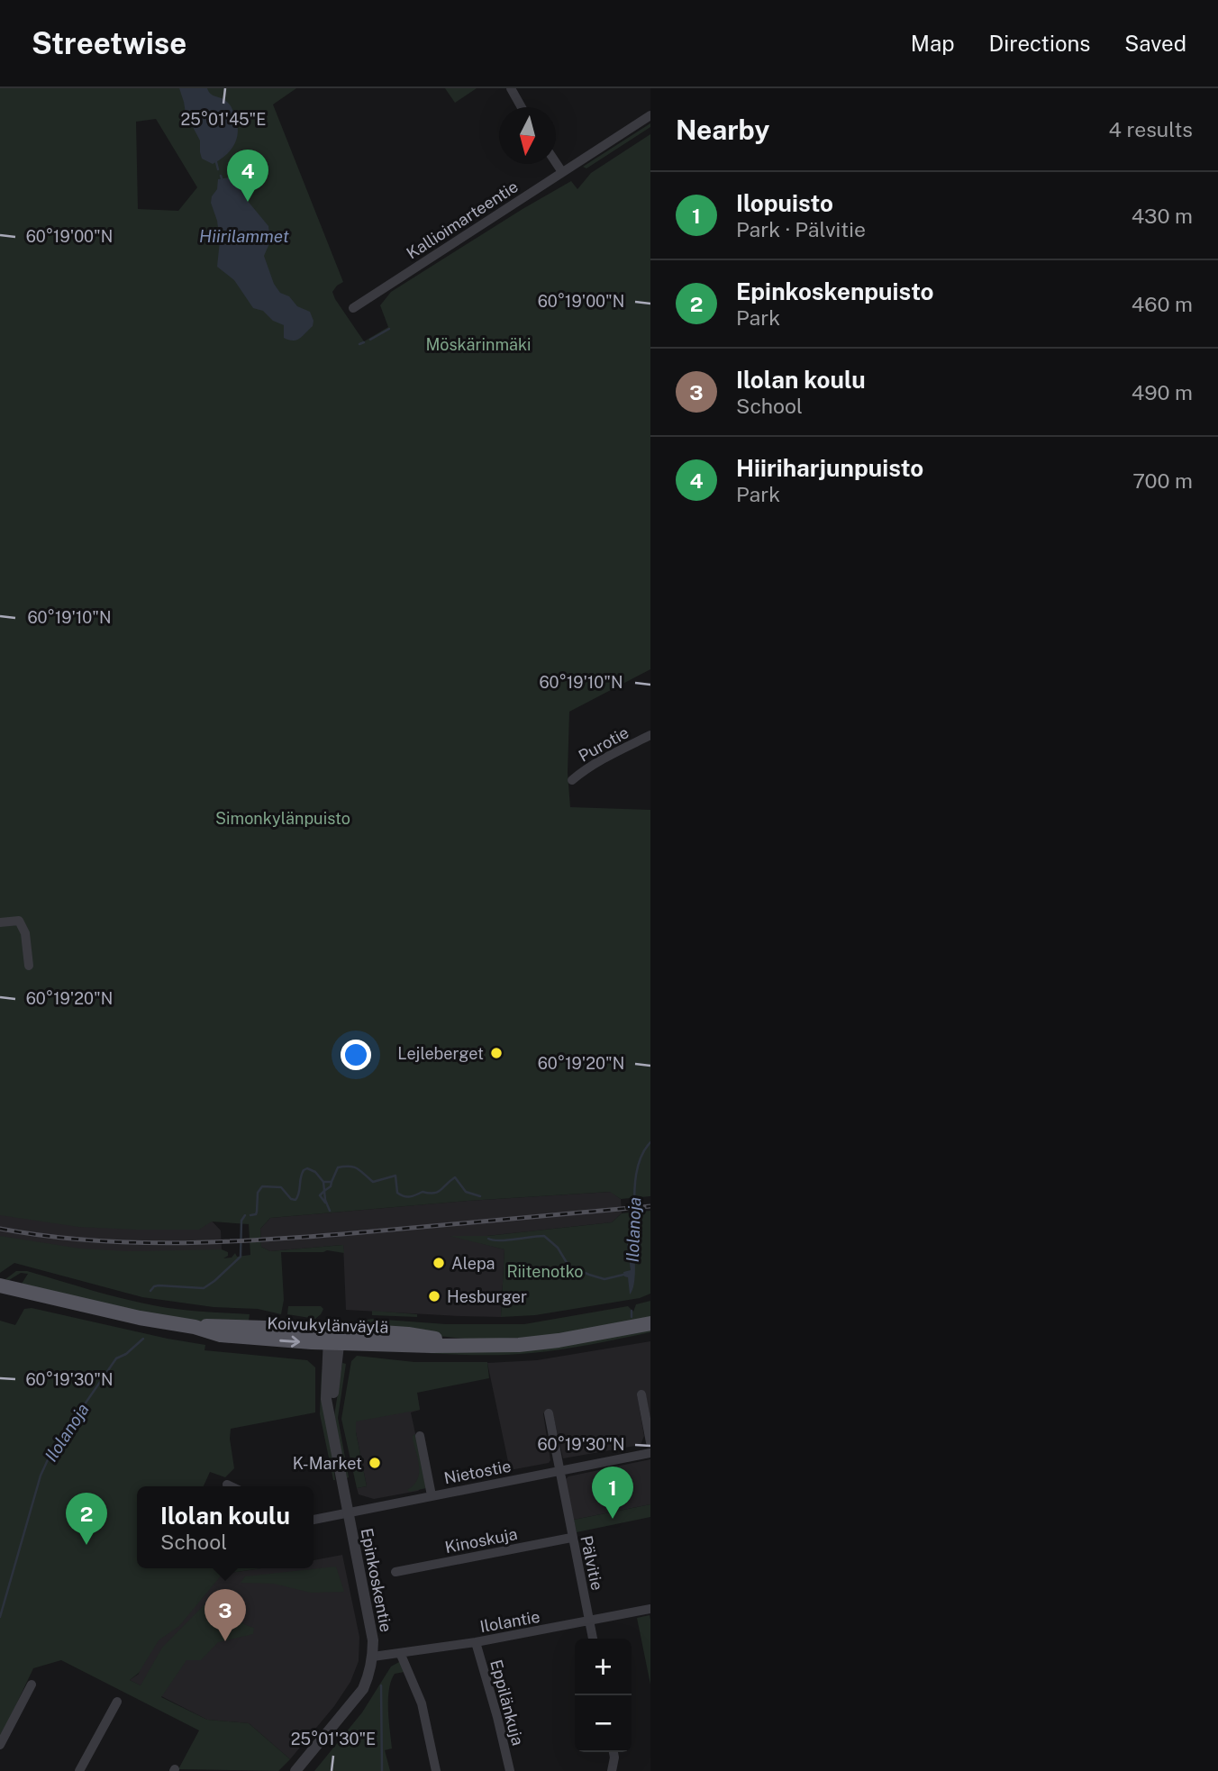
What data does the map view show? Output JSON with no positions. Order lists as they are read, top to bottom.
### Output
{
  "streets": {
    "main road": ["Koivukylänväylä"],
    "street": [
      "Kallioimarteentie",
      "Purotie",
      "Nietostie",
      "Kinoskuja",
      "Pälvitie",
      "Epinkoskentie",
      "Ilolantie",
      "Eppilänkuja"
    ]
  },
  "crossings": [
    ["Koivukylänväylä", "Epinkoskentie"],
    ["Nietostie", "Pälvitie"],
    ["Nietostie", "Epinkoskentie"],
    ["Kinoskuja", "Pälvitie"],
    ["Pälvitie", "Ilolantie"],
    ["Epinkoskentie", "Ilolantie"],
    ["Ilolantie", "Eppilänkuja"]
  ],
  "water": ["Hiirilammet", "Ilolanoja"],
  "parks": ["Möskärinmäki", "Simonkylänpuisto", "Riitenotko"],
  "places": [
    "Lejleberget",
    "Alepa",
    "Hesburger",
    "K-Market"
  ],
  "north": "bottom",
  "page": {
    "header": "Streetwise",
    "nav": ["Map", "Directions", "Saved"],
    "heading": ["Nearby", "4 results"],
    "pins": [
      "4",
      "1",
      "2",
      "3"
    ],
    "list": [
      {
        "mark": "1",
        "name": "Ilopuisto",
        "note": "Park · Pälvitie",
        "value": "430 m"
      },
      {
        "mark": "2",
        "name": "Epinkoskenpuisto",
        "note": "Park",
        "value": "460 m"
      },
      {
        "mark": "3",
        "name": "Ilolan koulu",
        "note": "School",
        "value": "490 m"
      },
      {
        "mark": "4",
        "name": "Hiiriharjunpuisto",
        "note": "Park",
        "value": "700 m"
      }
    ],
    "popup": ["Ilolan koulu", "School"],
    "map_buttons": ["+", "−"]
  },
  "coordinates": [
    "25°01'45\"E",
    "60°19'00\"N",
    "60°19'10\"N",
    "60°19'20\"N",
    "60°19'30\"N",
    "25°01'30\"E"
  ]
}
